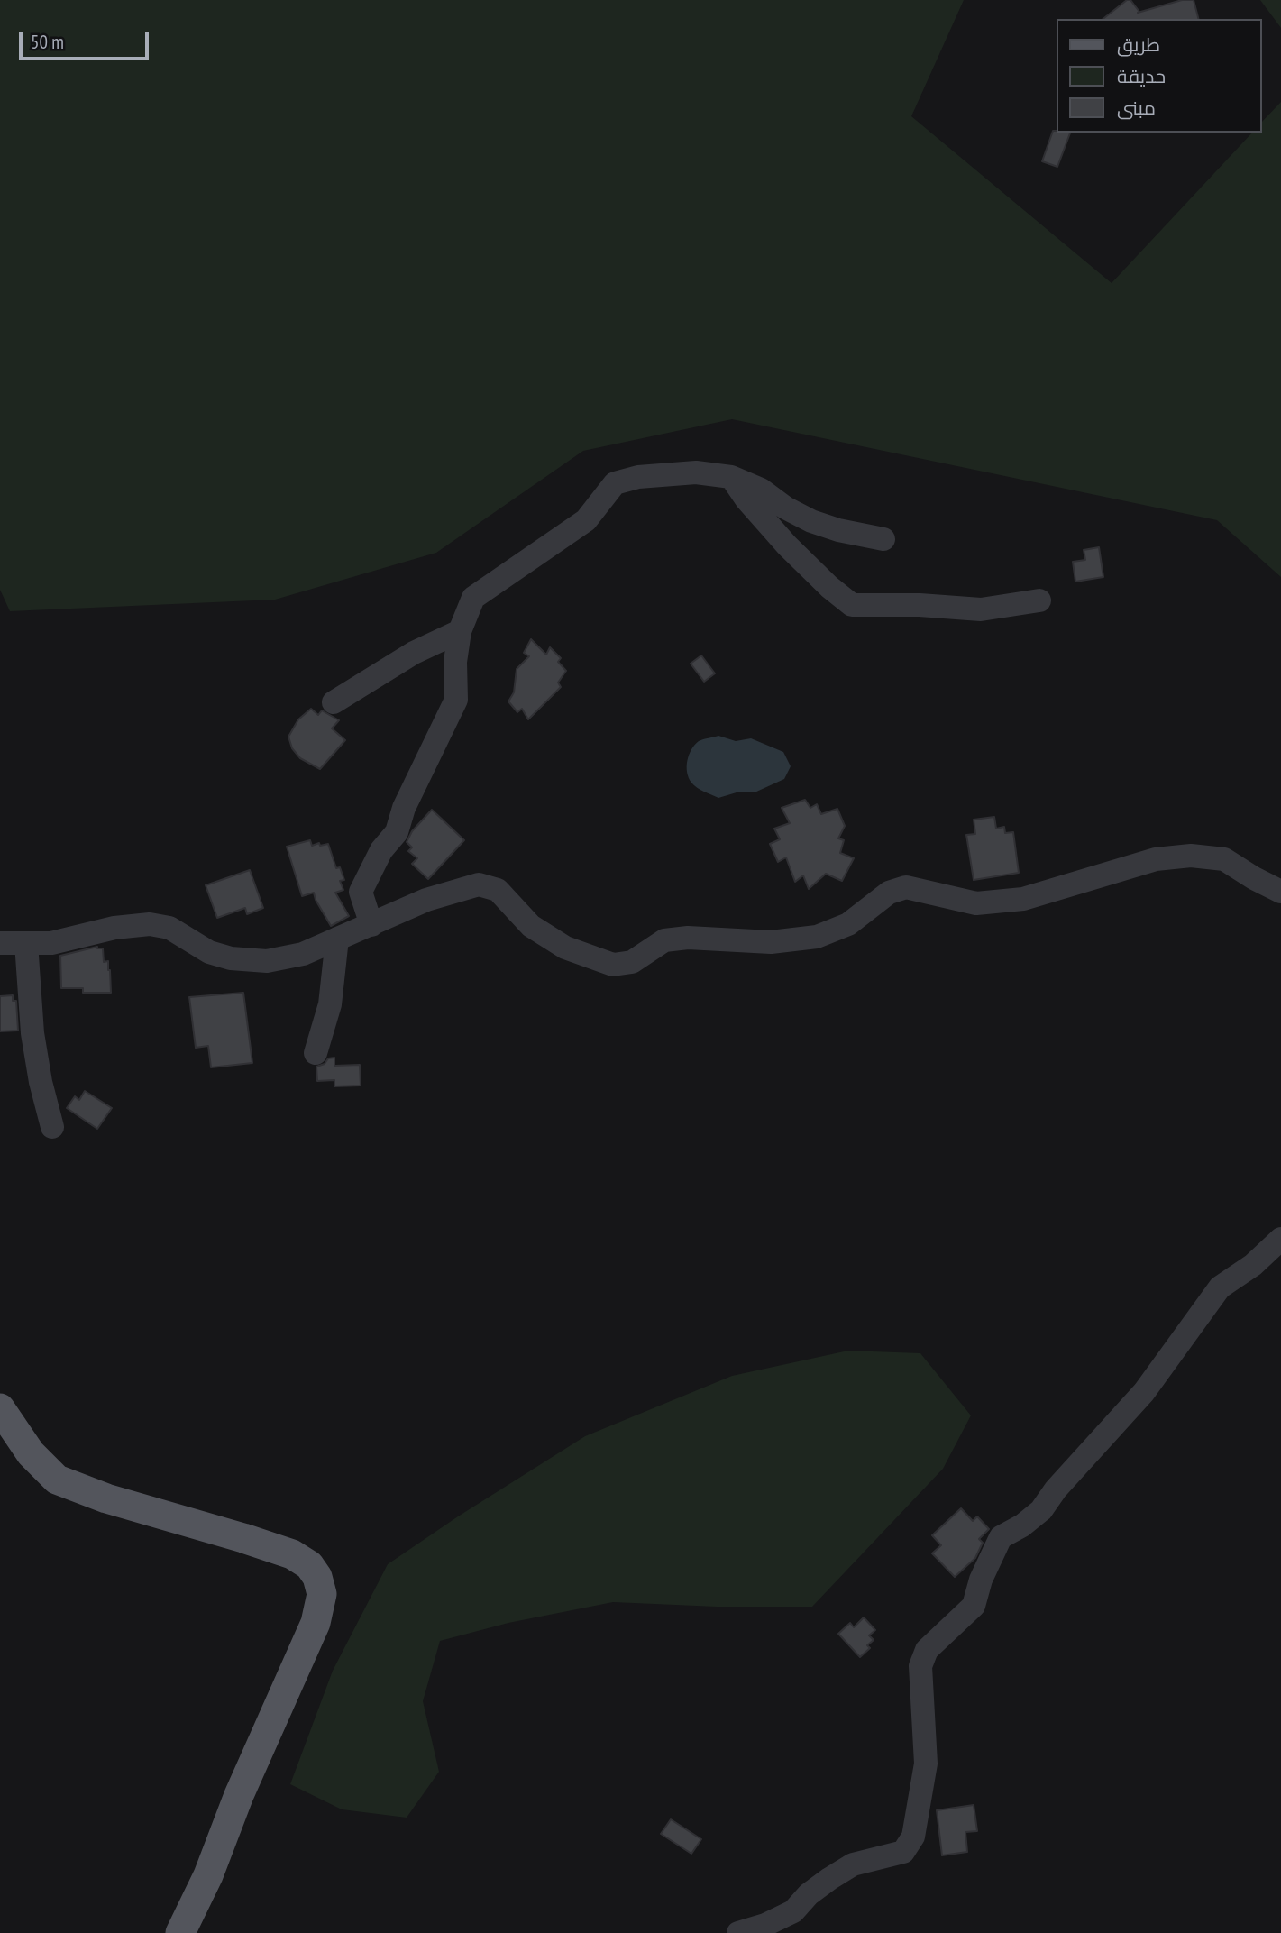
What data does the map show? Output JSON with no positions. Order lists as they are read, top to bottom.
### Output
{
  "legend": ["طريق", "حديقة", "مبنى"],
  "scale_bar": "50 m"
}
